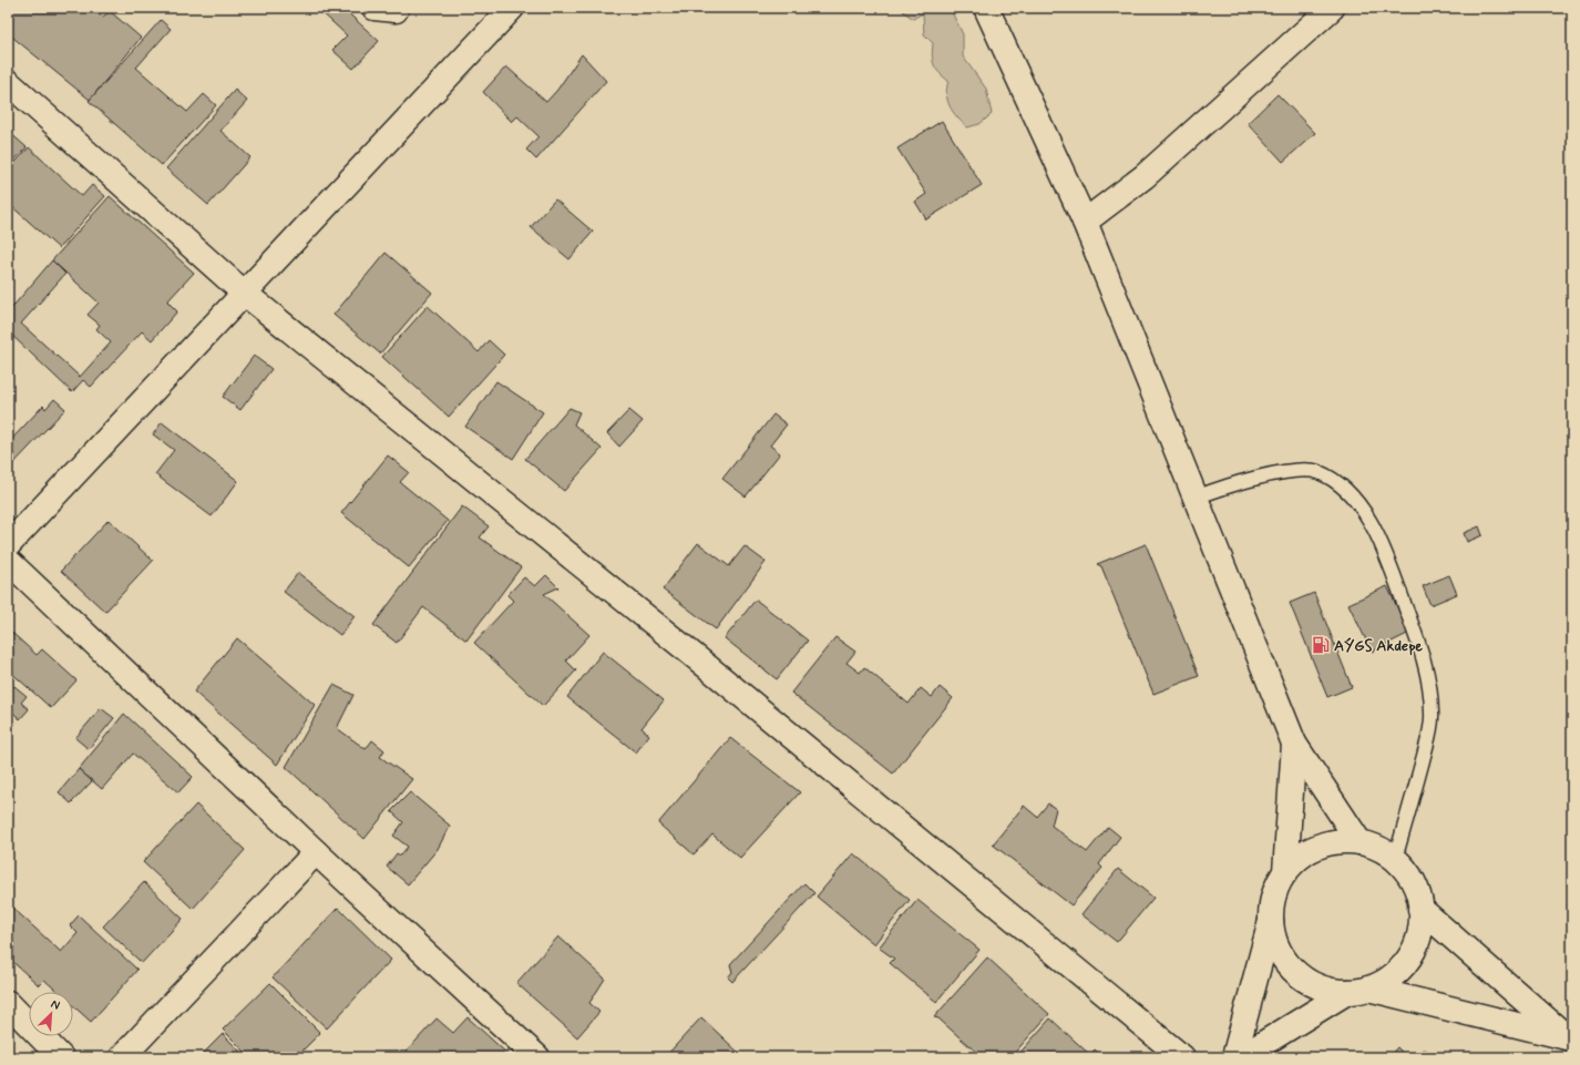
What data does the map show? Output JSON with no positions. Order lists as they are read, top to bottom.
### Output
{
  "places": {
    "fuel station": ["AÝGS Akdepe"]
  },
  "north": "top right"
}
